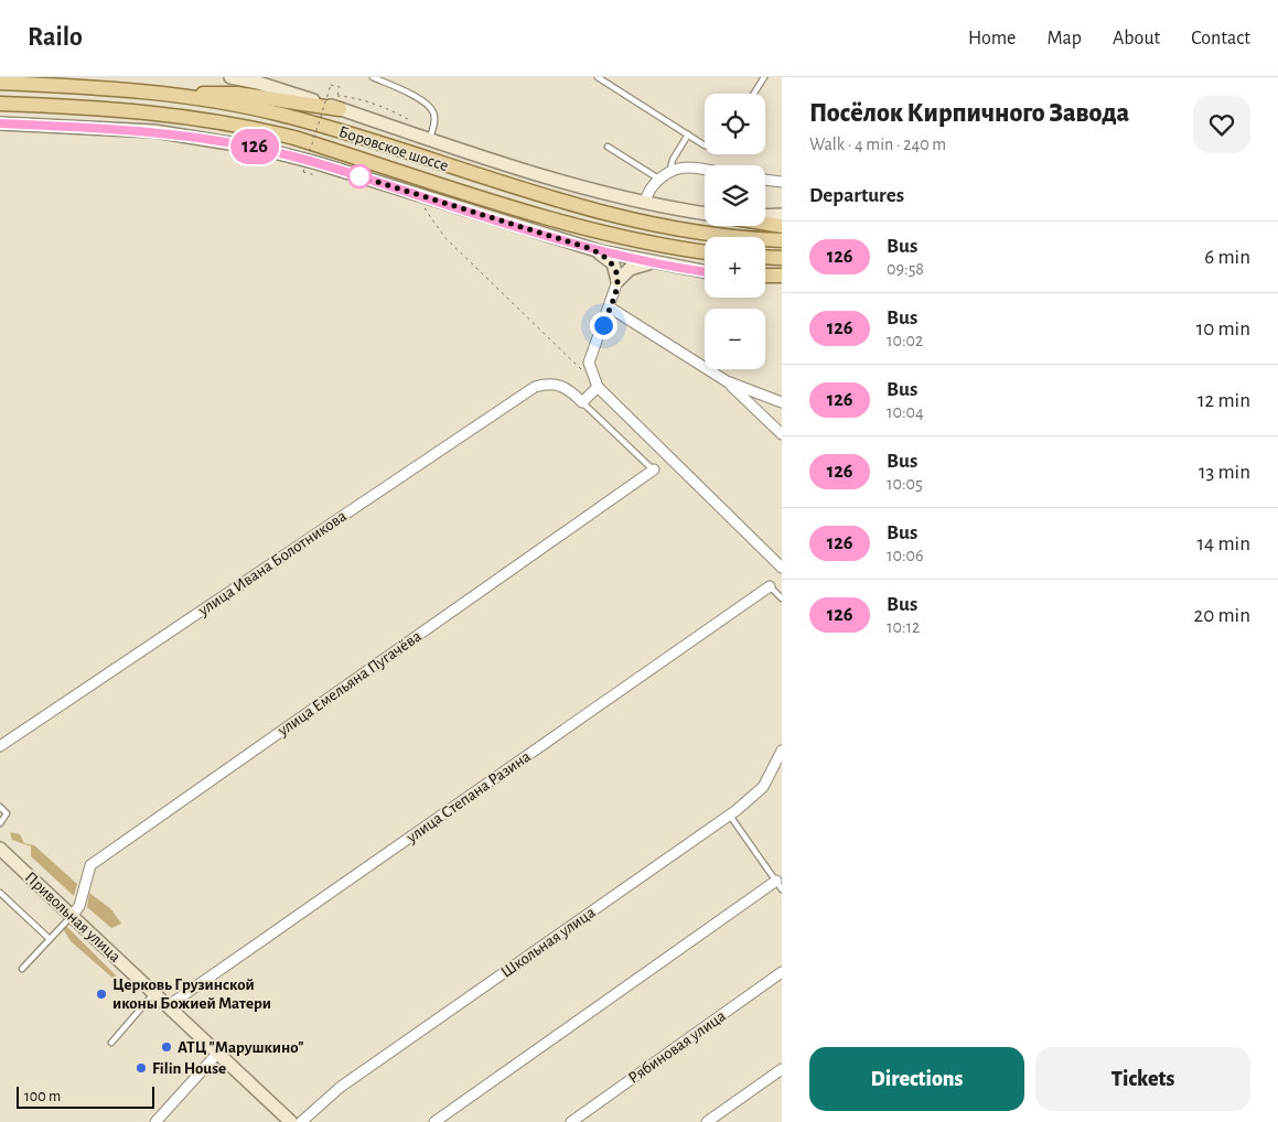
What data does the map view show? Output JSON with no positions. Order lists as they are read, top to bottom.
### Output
{
  "streets": {
    "main road": ["Боровское шоссе", "Привольная улица"],
    "street": [
      "улица Ивана Болотникова",
      "улица Емельяна Пугачёва",
      "улица Степана Разина",
      "Школьная улица",
      "Рябиновая улица"
    ]
  },
  "crossings": [
    ["улица Емельяна Пугачёва", "Привольная улица"],
    ["улица Степана Разина", "Привольная улица"]
  ],
  "places": ["Церковь Грузинской иконы Божией Матери", "АТЦ \"Марушкино\"", "Filin House"],
  "lines": ["bus line 126"],
  "scale_bar": "100 m",
  "page": {
    "header": "Railo",
    "nav": [
      "Home",
      "Map",
      "About",
      "Contact"
    ],
    "on_map": "126",
    "heading": [
      ["Посёлок Кирпичного Завода", "Walk · 4 min · 240 m"],
      "Departures"
    ],
    "map_buttons": ["+", "−"],
    "list": [
      {
        "mark": "126",
        "name": "Bus",
        "note": "09:58",
        "value": "6 min"
      },
      {
        "mark": "126",
        "name": "Bus",
        "note": "10:02",
        "value": "10 min"
      },
      {
        "mark": "126",
        "name": "Bus",
        "note": "10:04",
        "value": "12 min"
      },
      {
        "mark": "126",
        "name": "Bus",
        "note": "10:05",
        "value": "13 min"
      },
      {
        "mark": "126",
        "name": "Bus",
        "note": "10:06",
        "value": "14 min"
      },
      {
        "mark": "126",
        "name": "Bus",
        "note": "10:12",
        "value": "20 min"
      }
    ],
    "buttons": ["Directions", "Tickets"],
    "scale": "100 m"
  }
}
